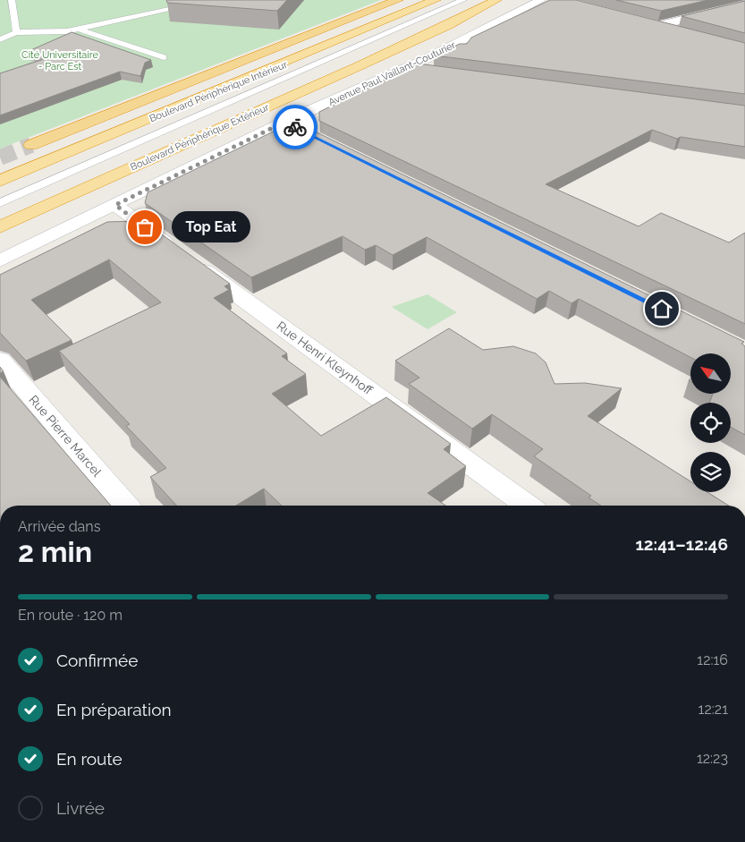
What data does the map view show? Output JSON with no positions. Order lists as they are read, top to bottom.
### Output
{
  "streets": {
    "highway": ["Boulevard Périphérique Intérieur", "Boulevard Périphérique Extérieur"],
    "street": ["Avenue Paul Vaillant-Couturier", "Rue Henri Kleynhoff", "Rue Pierre Marcel"]
  },
  "crossings": [
    ["Avenue Paul Vaillant-Couturier", "Rue Henri Kleynhoff"]
  ],
  "parks": ["Cité Universitaire - Parc Est"],
  "places": ["Top Eat"],
  "north": "top left",
  "page": {
    "bubble": "Top Eat",
    "heading": ["2 min", "Arrivée dans", "12:41–12:46"],
    "bar": "En route · 120 m",
    "list": [
      ["Confirmée", "12:16"],
      ["En préparation", "12:21"],
      ["En route", "12:23"],
      "Livrée"
    ]
  }
}
